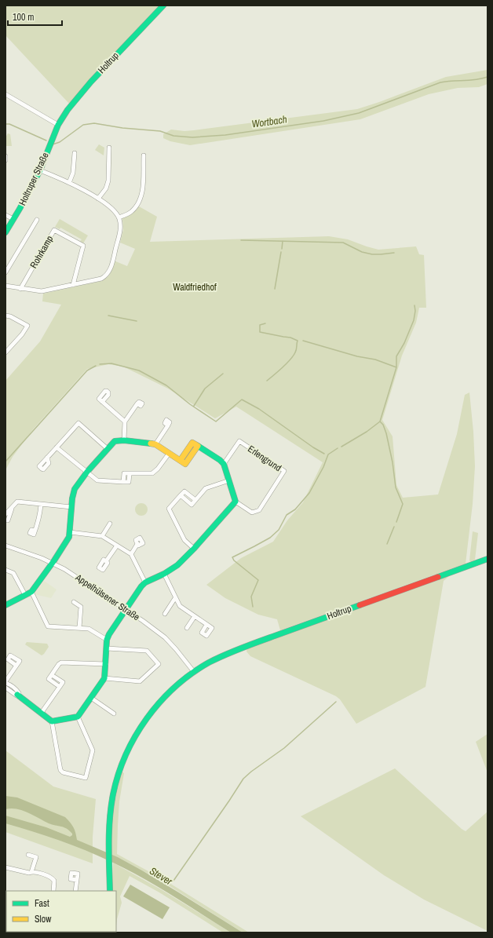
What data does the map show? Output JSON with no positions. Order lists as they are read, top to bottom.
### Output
{
  "streets": {
    "street": [
      "Holtrup",
      "Holtruper Straße",
      "Rohrkamp",
      "Erlengrund",
      "Appelhülsener Straße"
    ]
  },
  "crossings": [
    ["Holtrup", "Holtruper Straße"],
    ["Holtrup", "Appelhülsener Straße"]
  ],
  "water": ["Wortbach", "Stever"],
  "parks": ["Waldfriedhof"],
  "legend": ["Fast", "Slow"],
  "scale_bar": "100 m"
}
